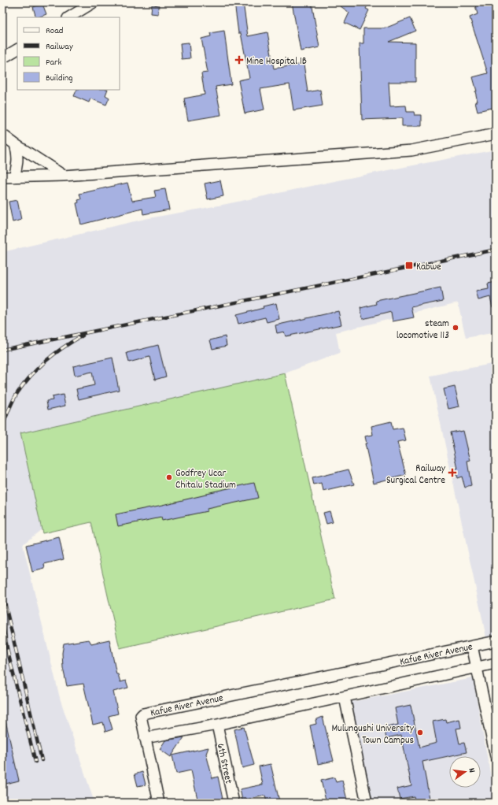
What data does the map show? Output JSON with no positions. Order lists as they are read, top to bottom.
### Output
{
  "streets": {
    "street": ["Kafue River Avenue", "6th Street"]
  },
  "places": {
    "health": ["Mine Hospital 1B", "Railway Surgical Centre"],
    "transit": ["Kabwe"],
    "other": ["steam locomotive 113", "Godfrey Ucar Chitalu Stadium", "Mulungushi University Town Campus"]
  },
  "legend": [
    "Road",
    "Railway",
    "Park",
    "Building"
  ],
  "north": "right"
}
